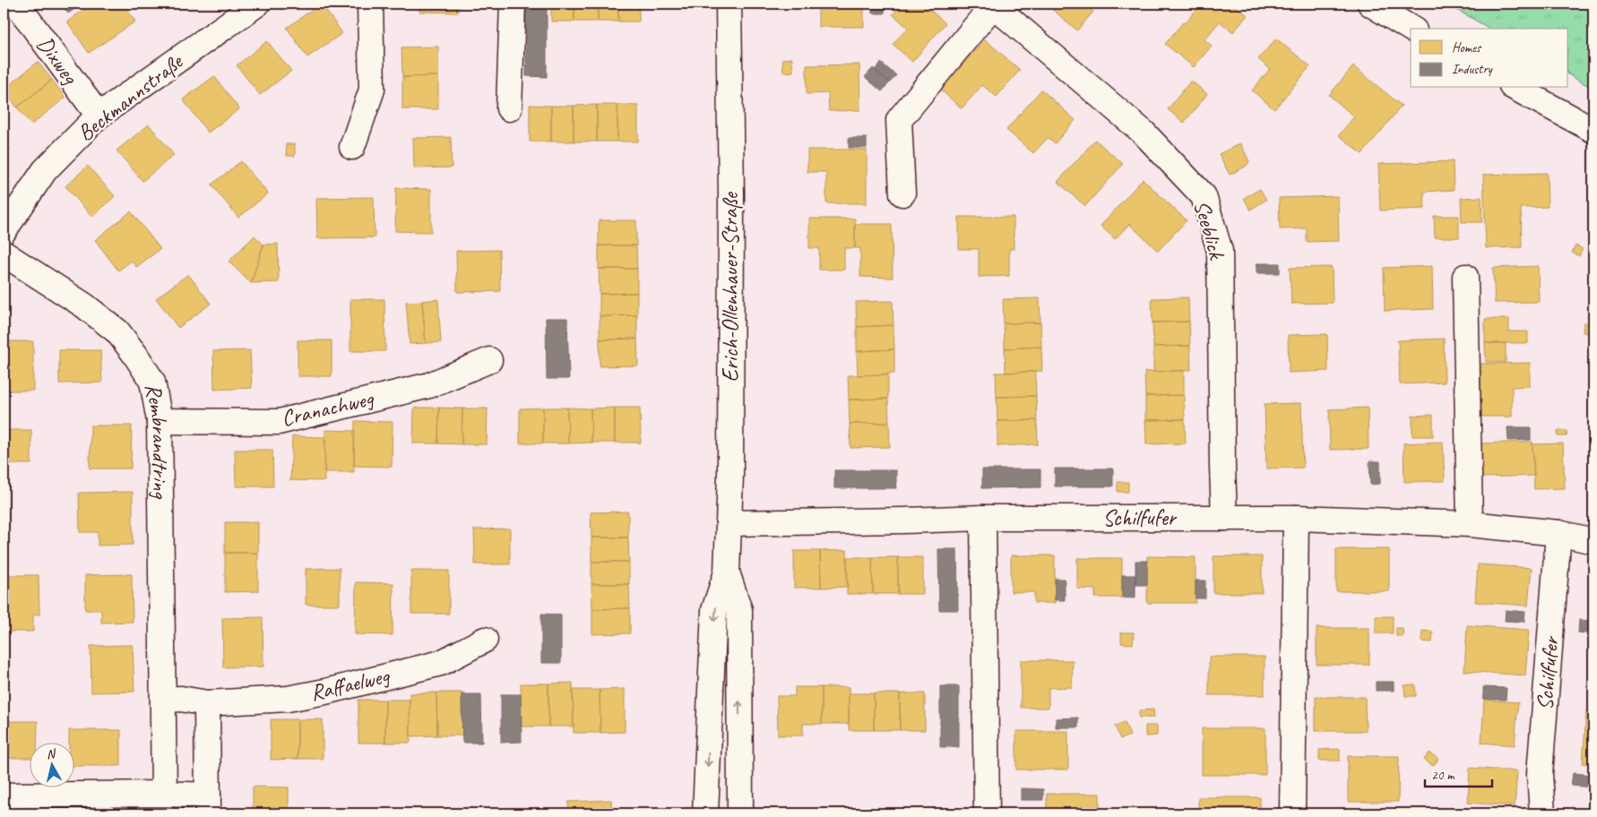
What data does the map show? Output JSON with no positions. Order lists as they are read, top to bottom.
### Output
{
  "streets": {
    "street": [
      "Dixweg",
      "Beckmannstraße",
      "Seeblick",
      "Erich-Ollenhauer-Straße",
      "Cranachweg",
      "Rembrandtring",
      "Schilfufer",
      "Raffaelweg"
    ]
  },
  "crossings": [
    ["Dixweg", "Beckmannstraße"],
    ["Seeblick", "Schilfufer"],
    ["Erich-Ollenhauer-Straße", "Schilfufer"],
    ["Cranachweg", "Rembrandtring"]
  ],
  "legend": ["Homes", "Industry"],
  "scale_bar": "20 m",
  "north": "top"
}
